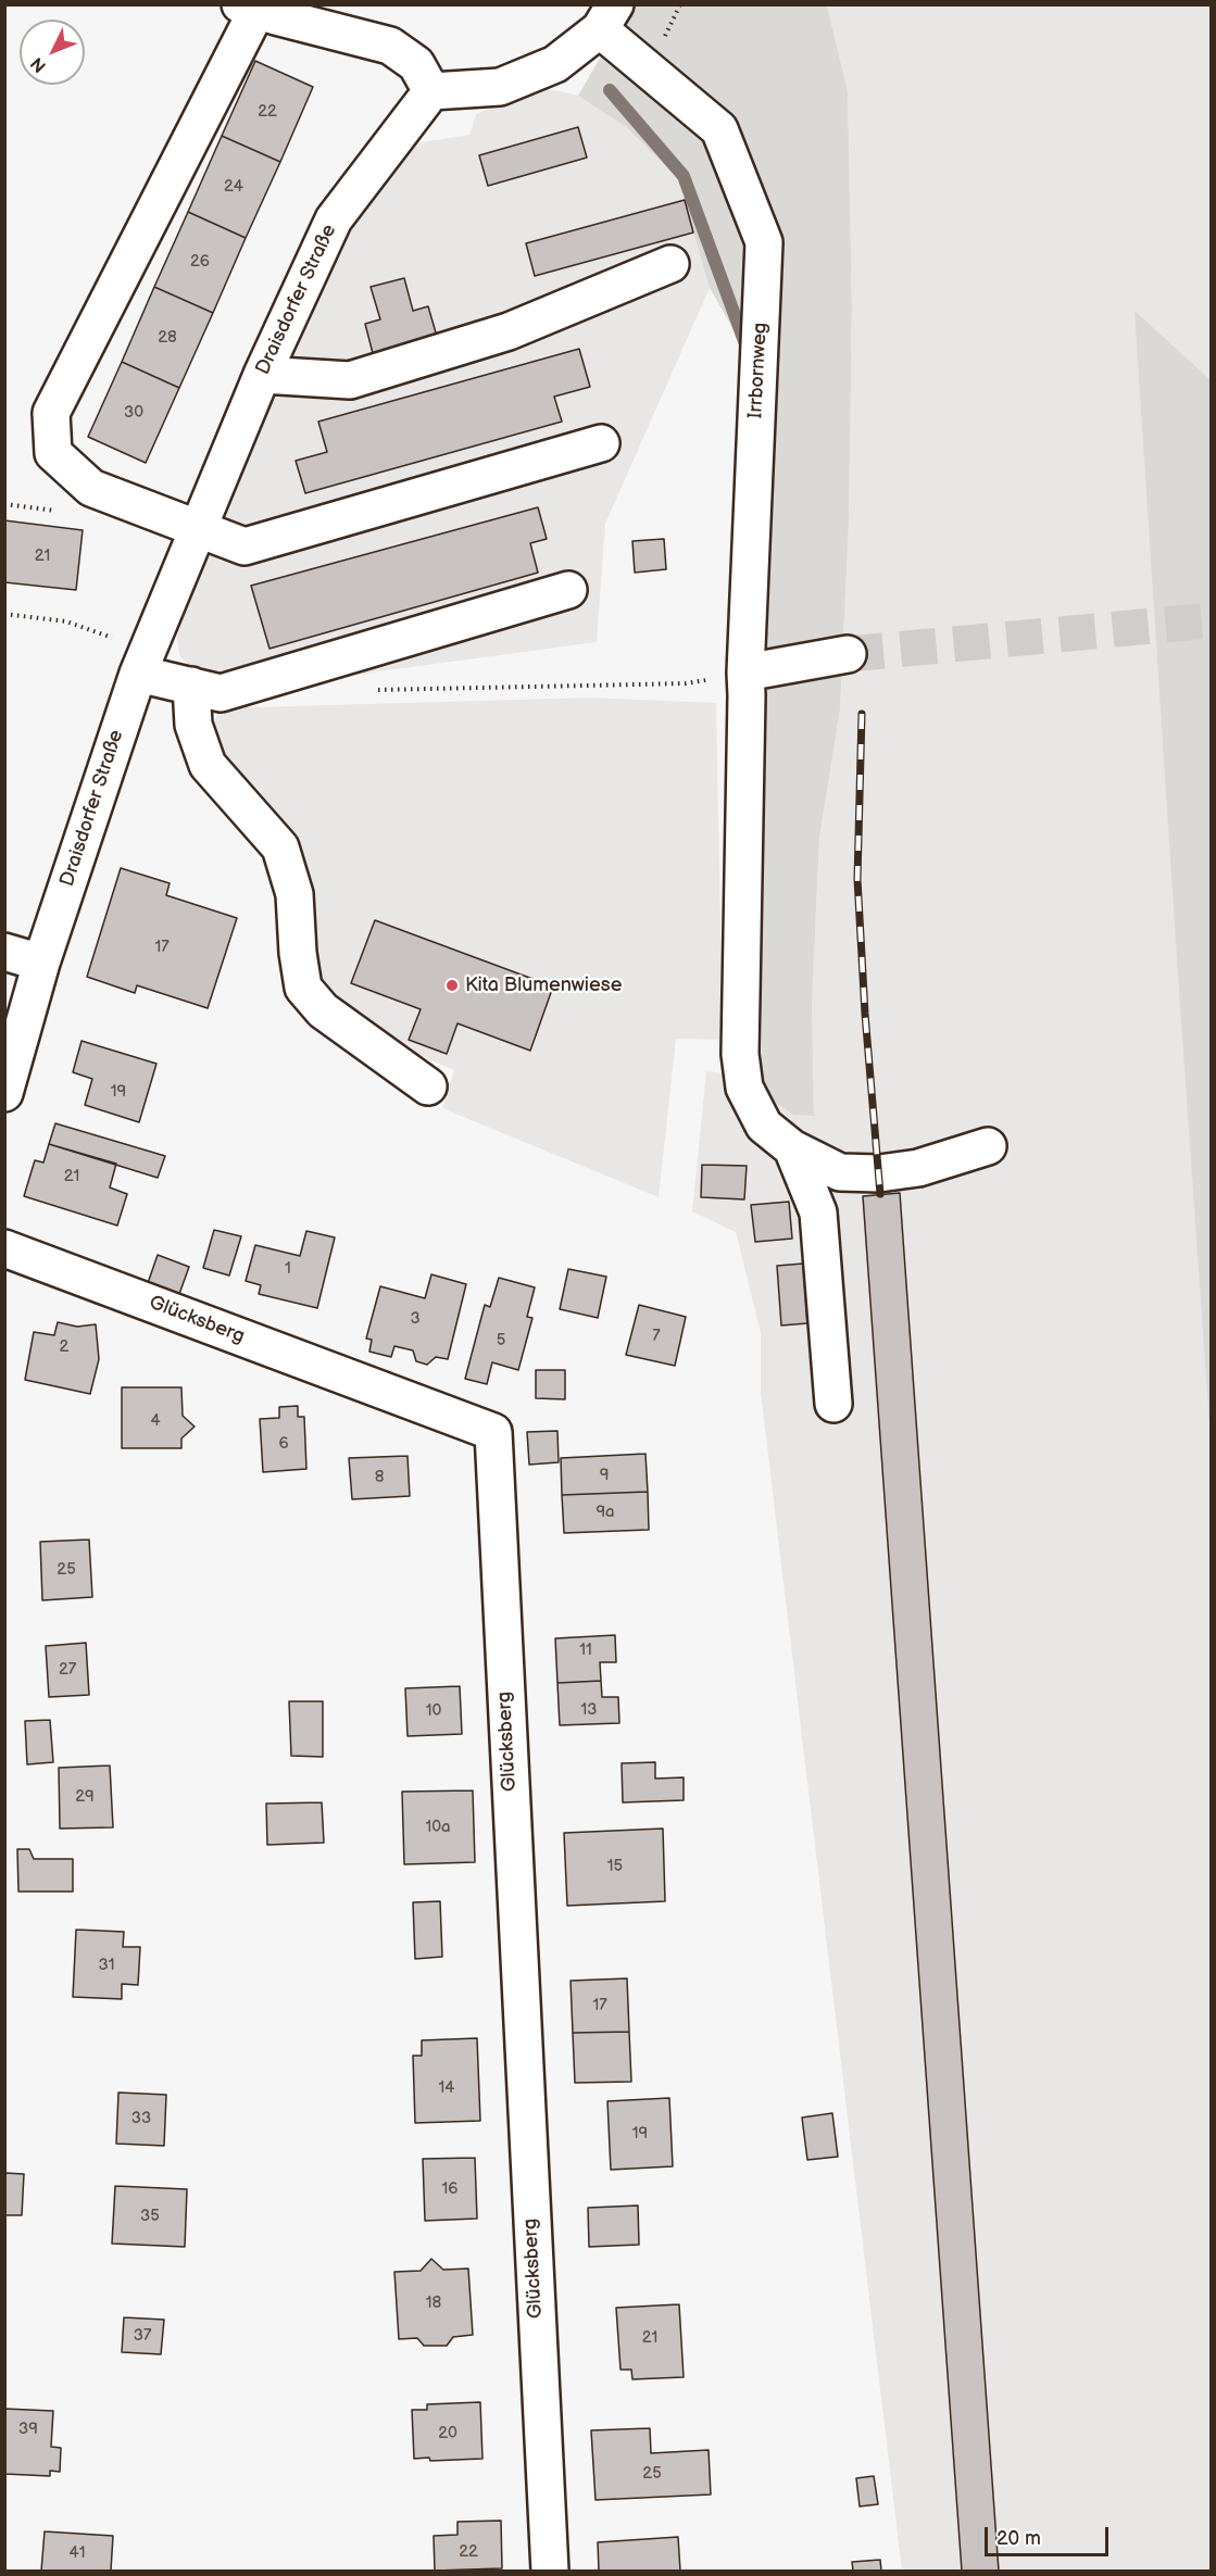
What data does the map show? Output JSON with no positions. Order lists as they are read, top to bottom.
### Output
{
  "streets": {
    "street": ["Draisdorfer Straße", "Irrbornweg", "Glücksberg"]
  },
  "places": ["Kita Blumenwiese"],
  "house_numbers": [
    "22",
    "24",
    "26",
    "28",
    "30",
    "21",
    "17",
    "19",
    "21",
    "1",
    "3",
    "7",
    "5",
    "2",
    "4",
    "6",
    "9",
    "8",
    "9a",
    "25",
    "11",
    "27",
    "13",
    "10",
    "29",
    "10a",
    "15",
    "31",
    "17",
    "14",
    "33",
    "19",
    "16",
    "35",
    "18",
    "37",
    "21",
    "39",
    "20",
    "25",
    "22",
    "41"
  ],
  "scale_bar": "20 m",
  "north": "bottom left"
}
